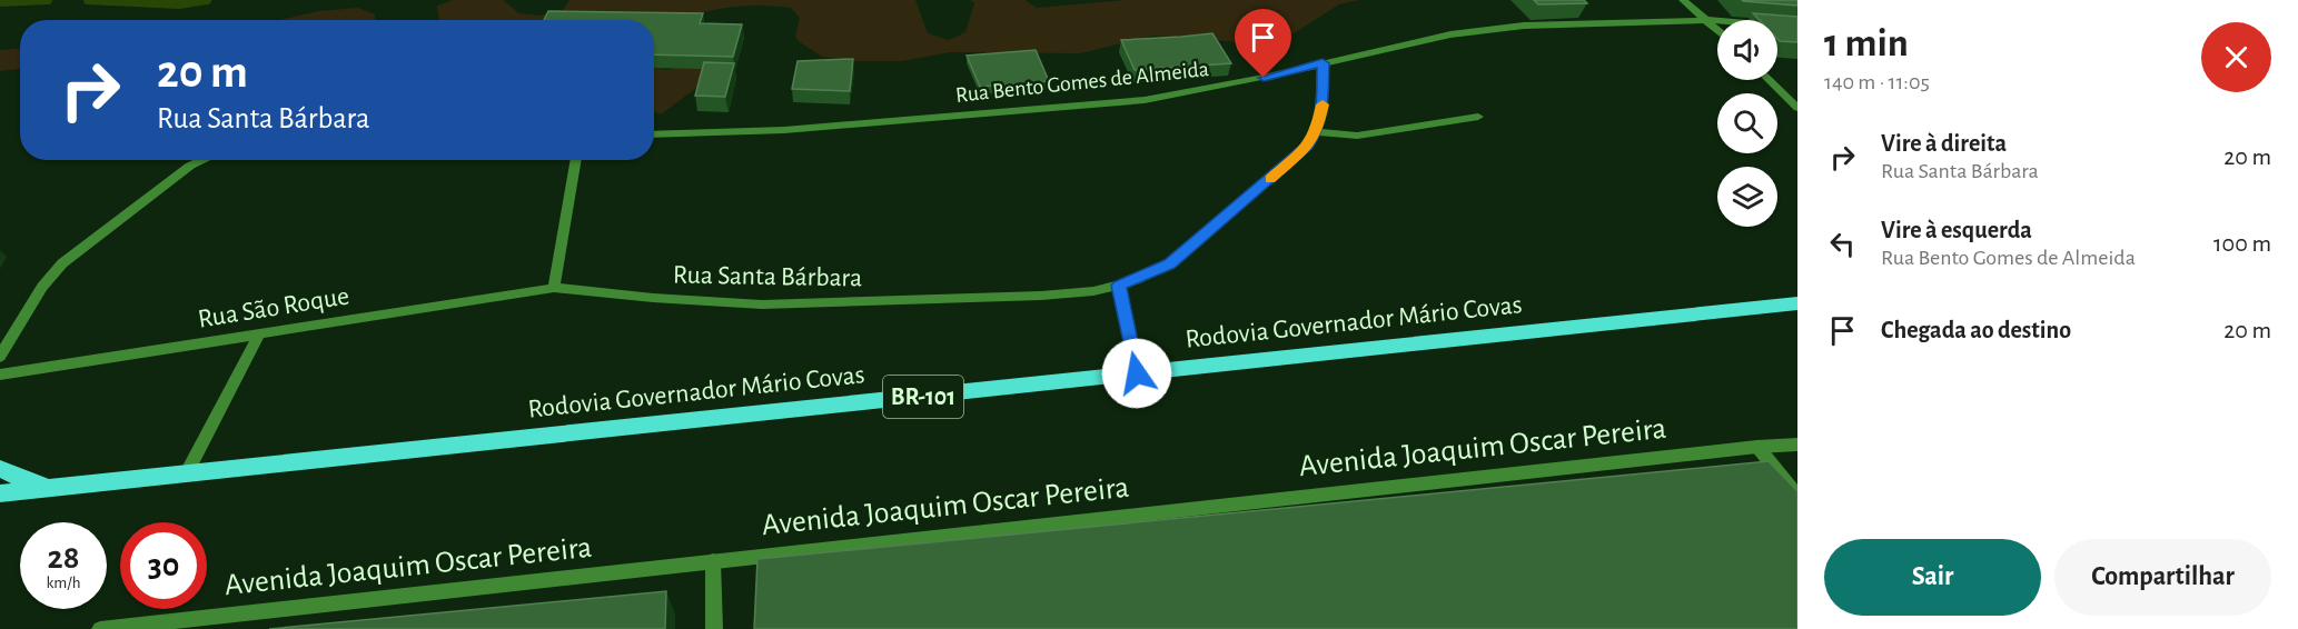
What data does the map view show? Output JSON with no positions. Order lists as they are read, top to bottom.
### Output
{
  "streets": {
    "highway": ["Rodovia Governador Mário Covas", "BR-101"],
    "street": [
      "Rua Bento Gomes de Almeida",
      "Rua Santa Bárbara",
      "Rua São Roque",
      "Avenida Joaquim Oscar Pereira"
    ]
  },
  "crossings": [
    ["Rua Santa Bárbara", "Rua São Roque"]
  ],
  "page": {
    "heading": ["1 min", "140 m · 11:05"],
    "turn": ["20 m", "Rua Santa Bárbara"],
    "list": [
      {
        "name": "Vire à direita",
        "note": "Rua Santa Bárbara",
        "value": "20 m"
      },
      {
        "name": "Vire à esquerda",
        "note": "Rua Bento Gomes de Almeida",
        "value": "100 m"
      },
      {
        "name": "Chegada ao destino",
        "value": "20 m"
      }
    ],
    "speed": "28 km/h",
    "limit": "30",
    "buttons": ["Sair", "Compartilhar"]
  }
}
